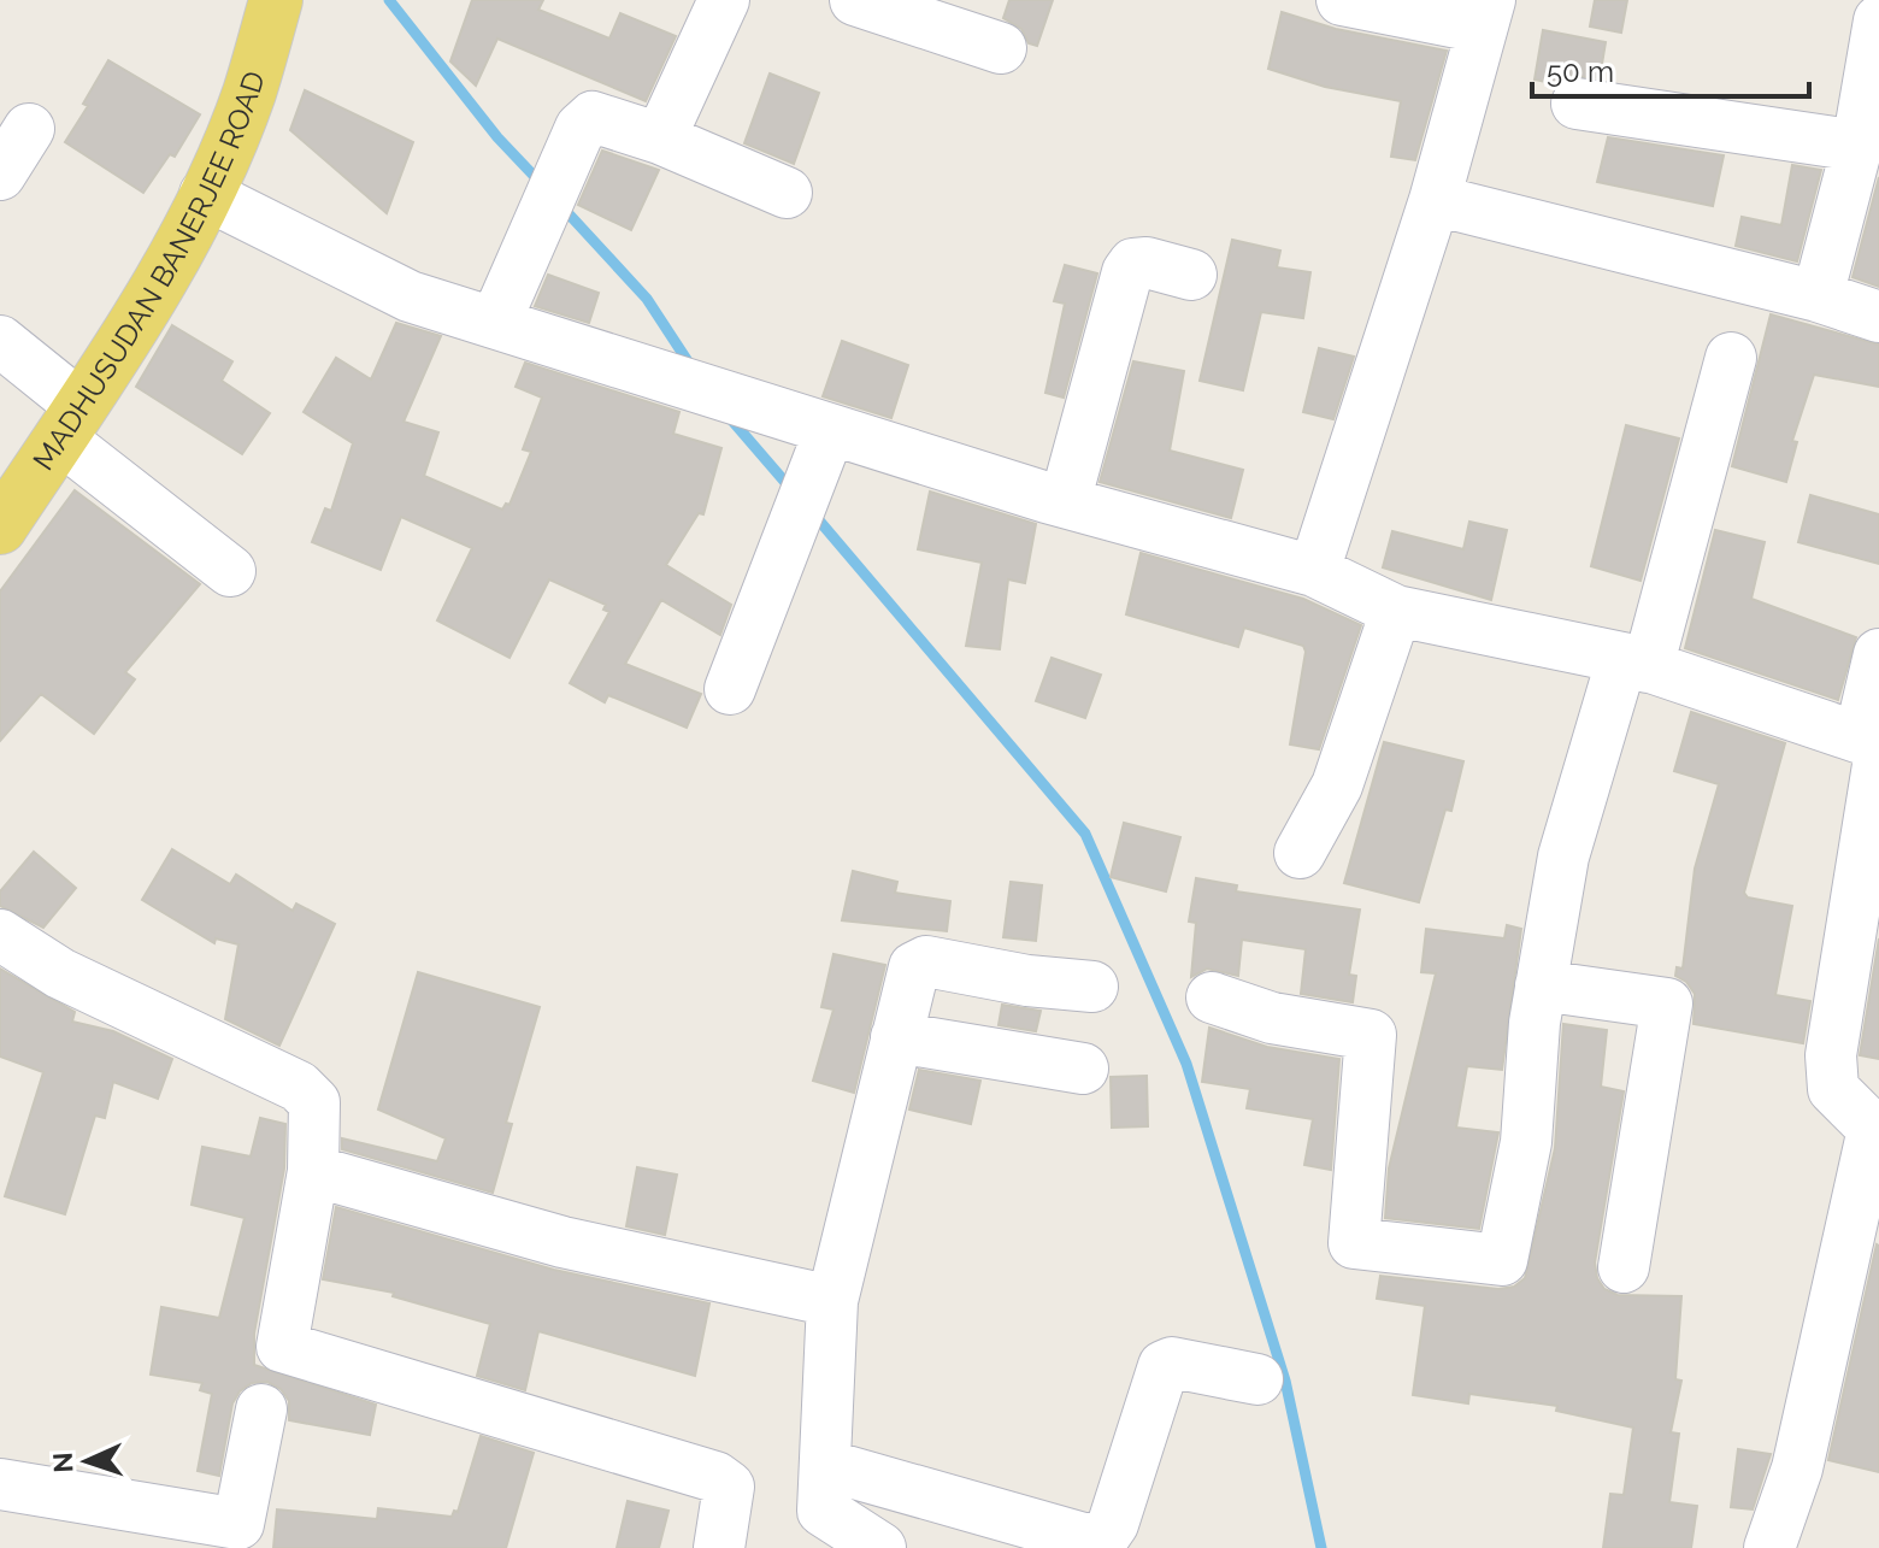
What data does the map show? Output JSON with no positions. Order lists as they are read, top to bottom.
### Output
{
  "streets": {
    "main road": ["MADHUSUDAN BANERJEE ROAD"]
  },
  "scale_bar": "50 m",
  "north": "left"
}
